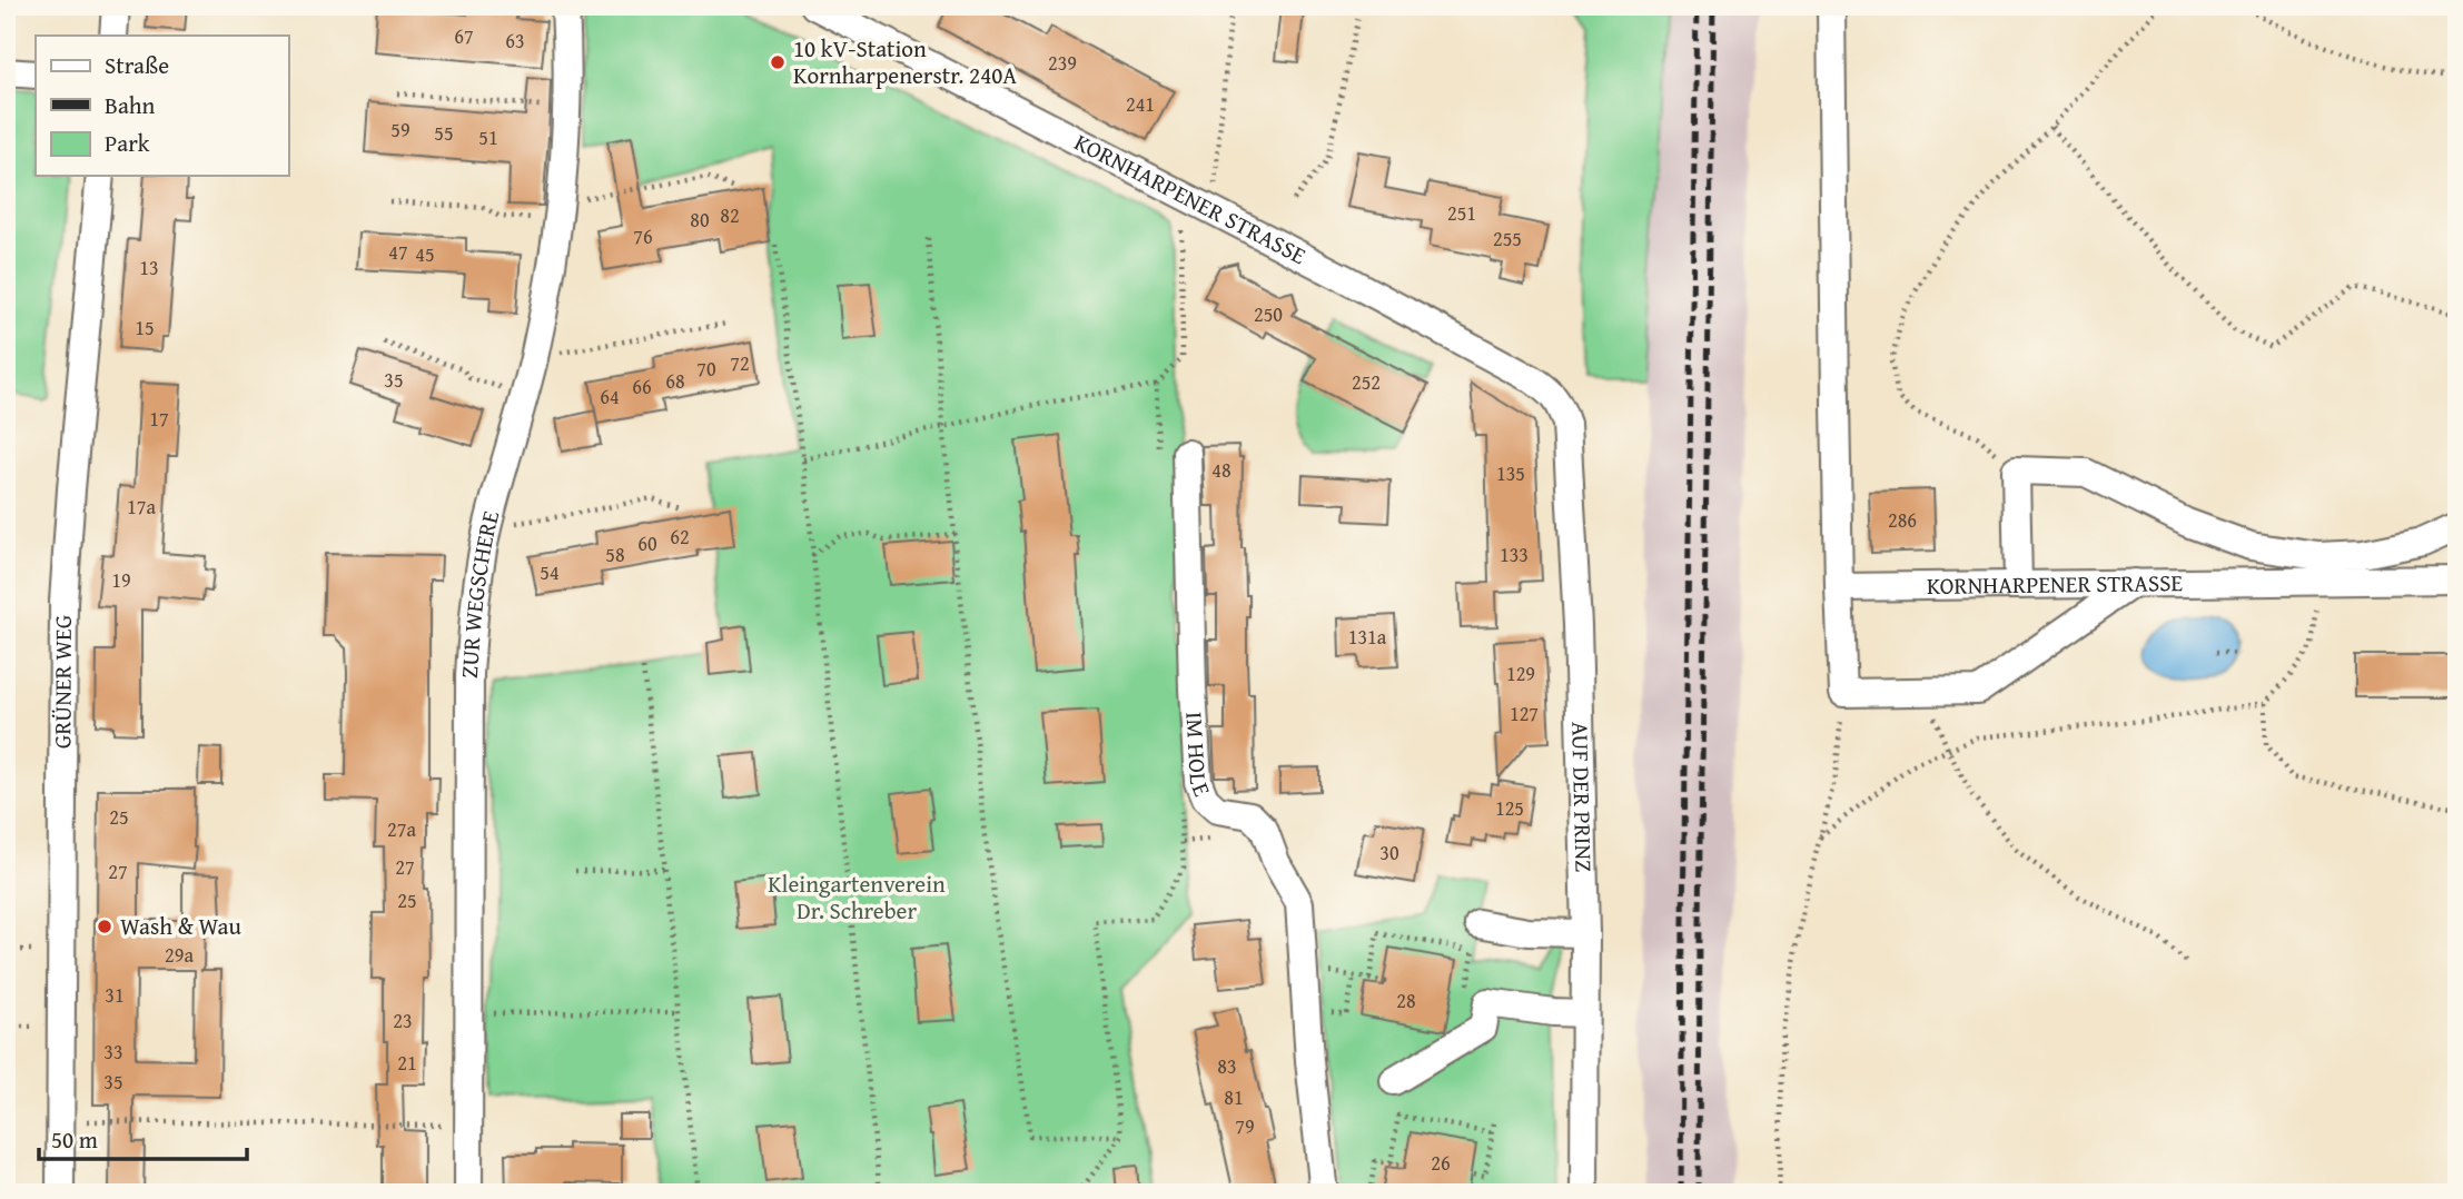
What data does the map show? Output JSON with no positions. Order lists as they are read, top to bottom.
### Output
{
  "streets": {
    "street": [
      "KORNHARPENER STRASSE",
      "ZUR WEGSCHERE",
      "GRÜNER WEG",
      "IM HOLE",
      "AUF DER PRINZ"
    ]
  },
  "crossings": [
    ["KORNHARPENER STRASSE", "AUF DER PRINZ"]
  ],
  "parks": ["Kleingartenverein Dr. Schreber"],
  "places": ["10 kV-Station Kornharpenerstr. 240A", "Wash & Wau"],
  "house_numbers": [
    "67",
    "63",
    "239",
    "241",
    "59",
    "55",
    "51",
    "251",
    "82",
    "80",
    "76",
    "255",
    "47",
    "45",
    "13",
    "250",
    "15",
    "72",
    "70",
    "35",
    "68",
    "252",
    "66",
    "64",
    "17",
    "48",
    "135",
    "17a",
    "286",
    "62",
    "60",
    "58",
    "133",
    "54",
    "19",
    "131a",
    "129",
    "127",
    "125",
    "25",
    "27a",
    "30",
    "27",
    "27",
    "25",
    "29a",
    "31",
    "28",
    "23",
    "33",
    "21",
    "83",
    "35",
    "81",
    "79",
    "26"
  ],
  "legend": ["Straße", "Bahn", "Park"],
  "scale_bar": "50 m"
}
